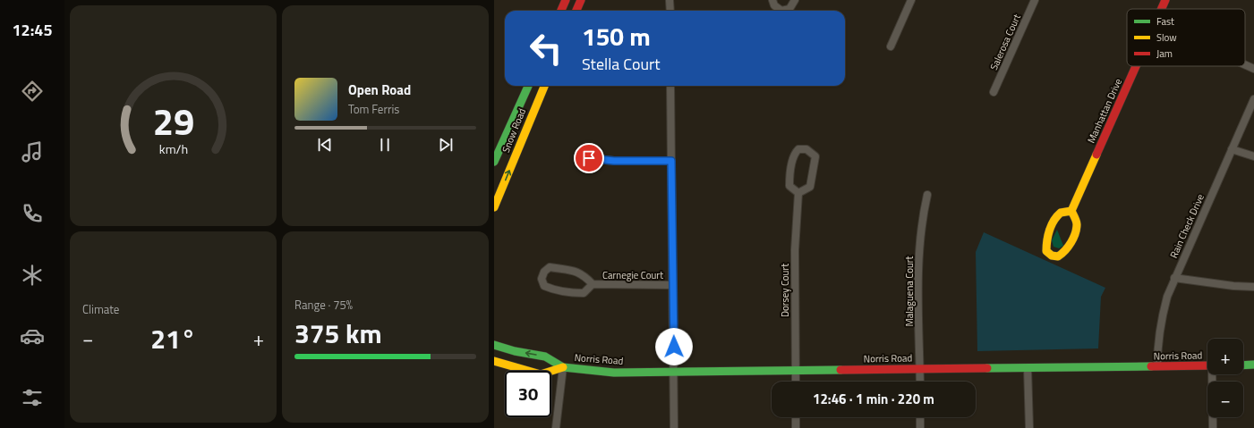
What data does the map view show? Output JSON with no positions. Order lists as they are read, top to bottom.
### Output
{
  "streets": {
    "street": [
      "Salerosa Court",
      "Manhattan Drive",
      "Snow Road",
      "Rain Check Drive",
      "Carnegie Court",
      "Dorsey Court",
      "Malaguena Court",
      "Norris Road"
    ]
  },
  "crossings": [
    ["Rain Check Drive", "Norris Road"],
    ["Dorsey Court", "Norris Road"],
    ["Malaguena Court", "Norris Road"]
  ],
  "legend": ["Fast", "Slow", "Jam"],
  "page": {
    "tabs": "12:45",
    "turn": ["150 m", "Stella Court"],
    "song": ["Open Road", "Tom Ferris"],
    "tile": [
      "Climate",
      ["Range · 75%", "375 km"]
    ],
    "heat": ["−", "21°", "+"],
    "map_buttons": ["+", "−"],
    "limit": "30",
    "trip": "12:46 · 1 min · 220 m",
    "gauge": ["29", "km/h"]
  }
}
